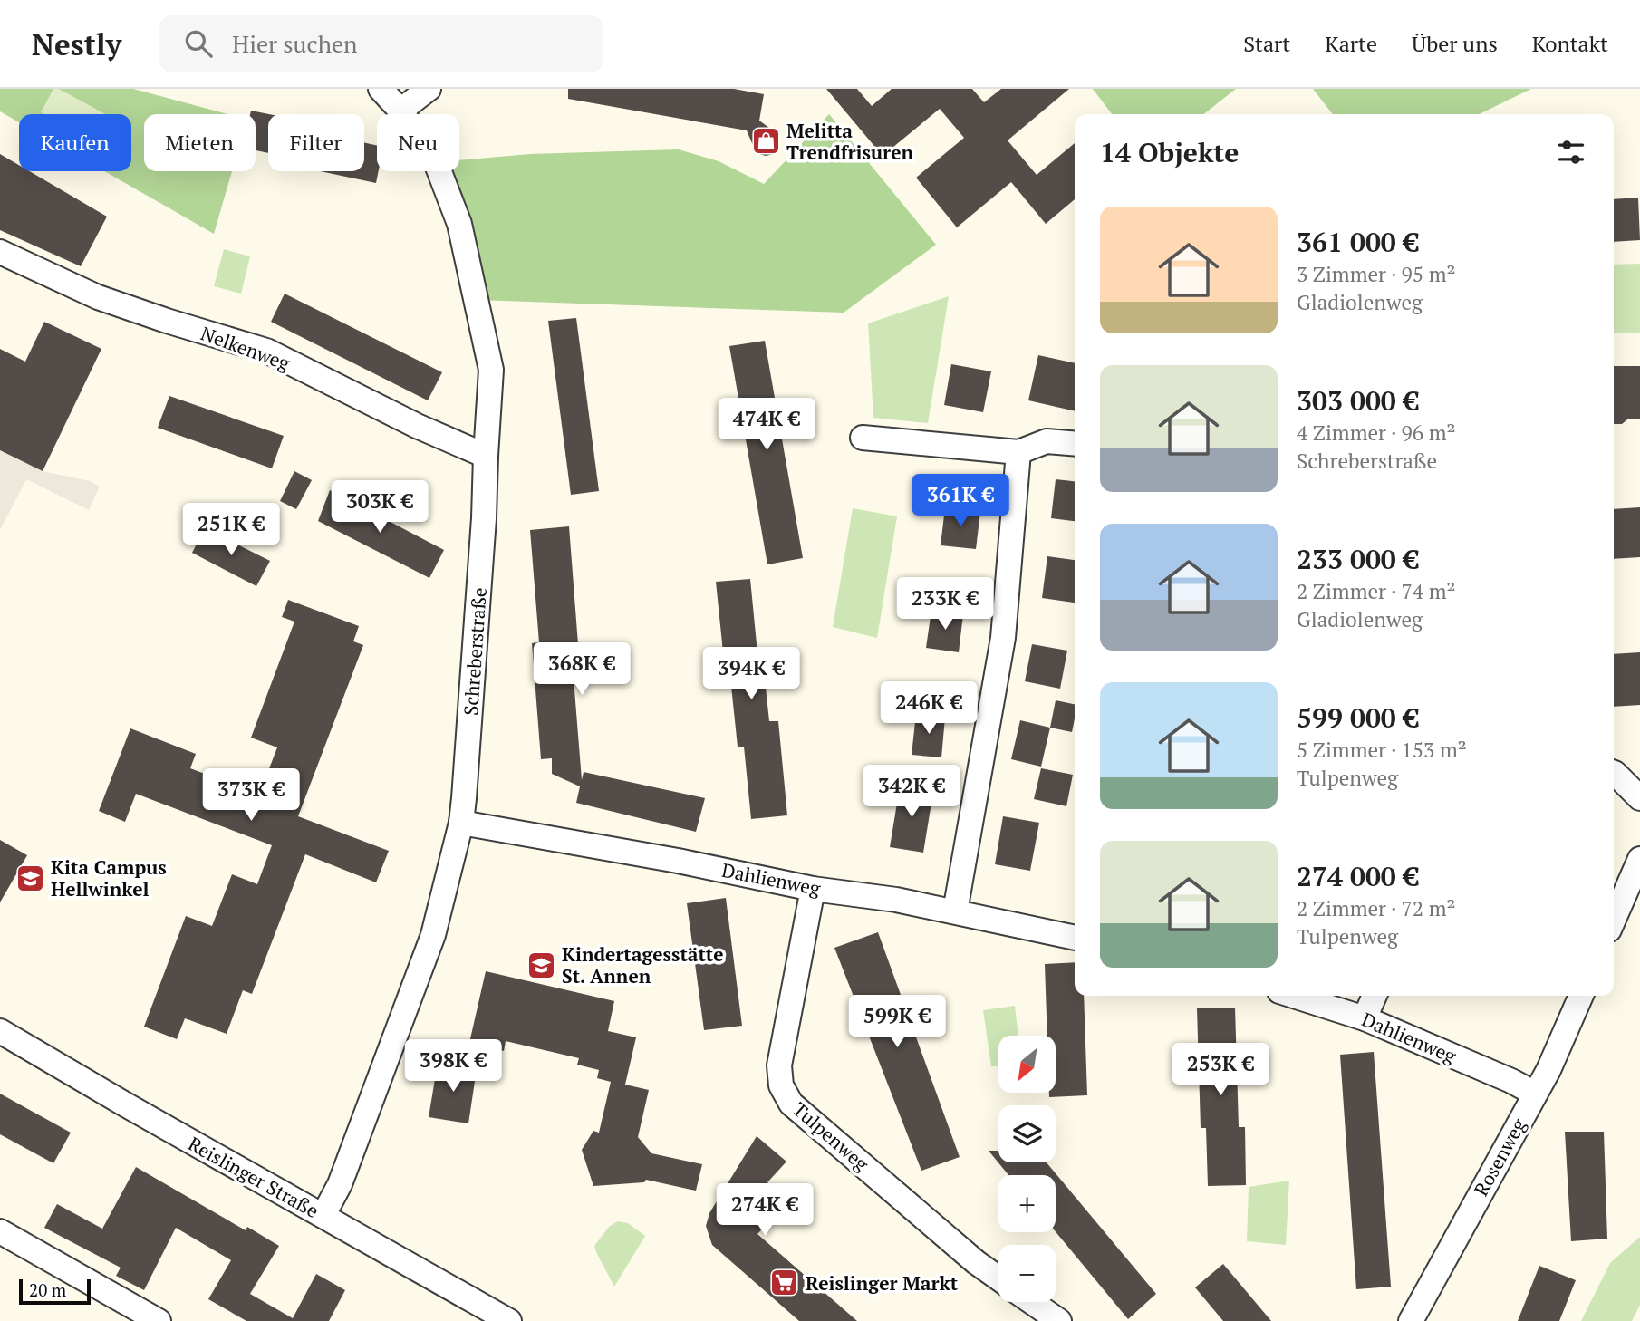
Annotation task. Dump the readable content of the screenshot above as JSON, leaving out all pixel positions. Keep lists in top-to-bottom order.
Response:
{
  "streets": {
    "street": [
      "Nelkenweg",
      "Schreberstraße",
      "Dahlienweg",
      "Tulpenweg",
      "Rosenweg",
      "Reislinger Straße"
    ]
  },
  "crossings": [
    ["Nelkenweg", "Schreberstraße"],
    ["Schreberstraße", "Dahlienweg"],
    ["Schreberstraße", "Reislinger Straße"],
    ["Dahlienweg", "Tulpenweg"],
    ["Dahlienweg", "Rosenweg"]
  ],
  "places": {
    "shop": ["Melitta Trendfrisuren"],
    "school or university": ["Kita Campus Hellwinkel", "Kindertagesstätte St. Annen"],
    "supermarket": ["Reislinger Markt"]
  },
  "scale_bar": "20 m",
  "north": "bottom left",
  "page": {
    "header": "Nestly",
    "search": "Hier suchen",
    "nav": [
      "Start",
      "Karte",
      "Über uns",
      "Kontakt"
    ],
    "chip": [
      "Kaufen",
      "Mieten",
      "Filter",
      "Neu"
    ],
    "heading": "14 Objekte",
    "list": [
      {
        "name": "361 000 €",
        "note": "3 Zimmer · 95 m² · Gladiolenweg"
      },
      {
        "name": "303 000 €",
        "note": "4 Zimmer · 96 m² · Schreberstraße"
      },
      {
        "name": "233 000 €",
        "note": "2 Zimmer · 74 m² · Gladiolenweg"
      },
      {
        "name": "599 000 €",
        "note": "5 Zimmer · 153 m² · Tulpenweg"
      },
      {
        "name": "274 000 €",
        "note": "2 Zimmer · 72 m² · Tulpenweg"
      }
    ],
    "price": [
      "474K €",
      "361K €",
      "303K €",
      "251K €",
      "233K €",
      "368K €",
      "394K €",
      "246K €",
      "342K €",
      "373K €",
      "599K €",
      "398K €",
      "253K €",
      "274K €"
    ],
    "map_buttons": ["+", "−"],
    "scale": "20 m"
  }
}
